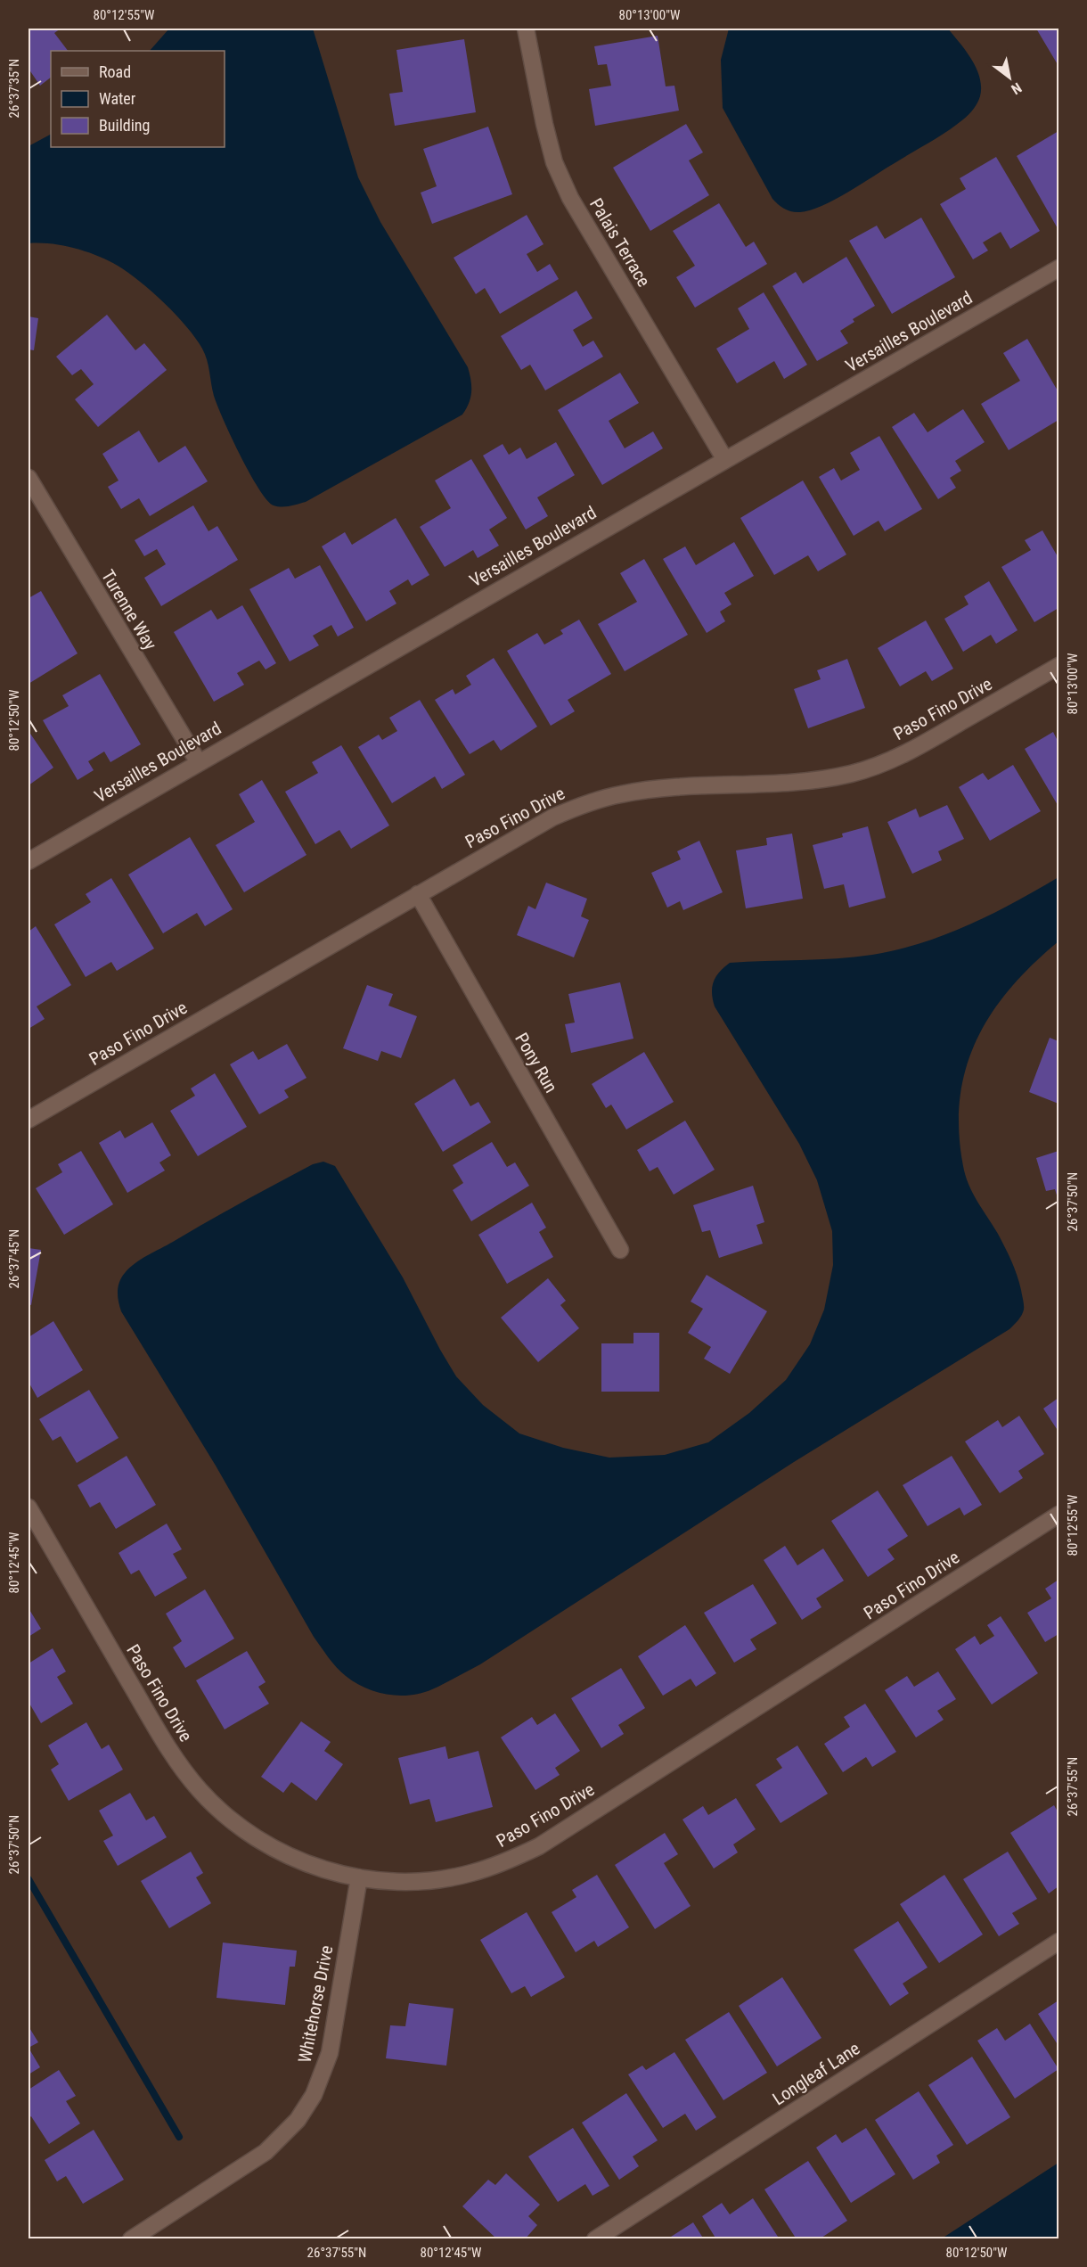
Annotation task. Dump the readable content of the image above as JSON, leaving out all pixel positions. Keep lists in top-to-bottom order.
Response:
{
  "streets": {
    "street": [
      "Palais Terrace",
      "Versailles Boulevard",
      "Turenne Way",
      "Paso Fino Drive",
      "Pony Run",
      "Whitehorse Drive",
      "Longleaf Lane"
    ]
  },
  "crossings": [
    ["Palais Terrace", "Versailles Boulevard"],
    ["Versailles Boulevard", "Turenne Way"],
    ["Paso Fino Drive", "Pony Run"],
    ["Paso Fino Drive", "Whitehorse Drive"]
  ],
  "legend": ["Road", "Water", "Building"],
  "north": "bottom right",
  "coordinates": [
    "80°12'55\"W",
    "80°13'00\"W",
    "26°37'35\"N",
    "80°12'50\"W",
    "26°37'50\"N",
    "26°37'45\"N",
    "80°12'45\"W",
    "26°37'55\"N"
  ]
}
